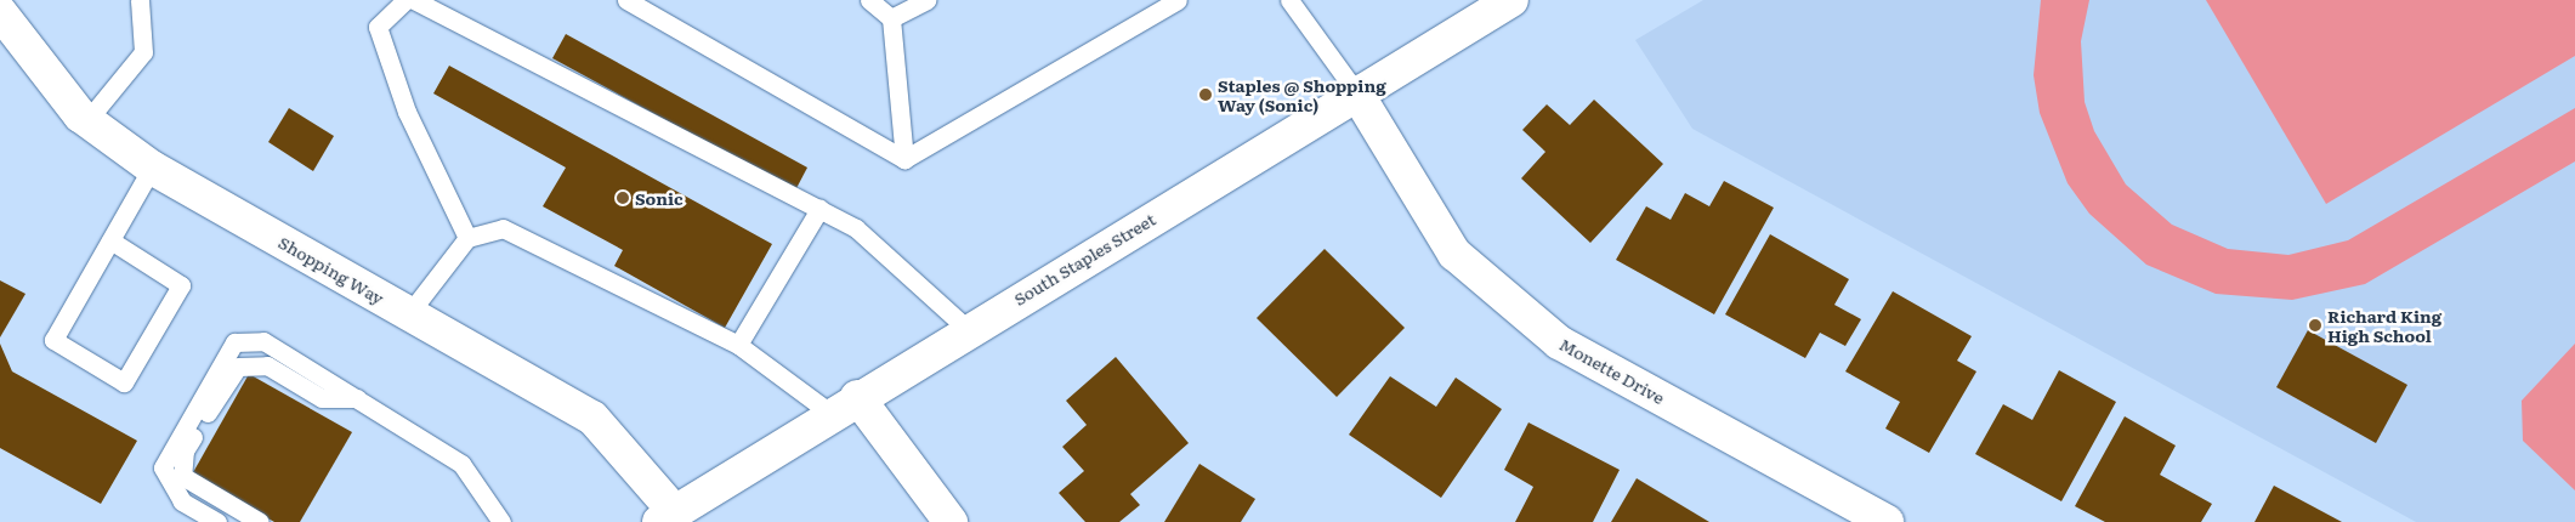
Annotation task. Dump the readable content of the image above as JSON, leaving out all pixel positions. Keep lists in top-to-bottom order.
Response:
{
  "streets": {
    "street": ["South Staples Street", "Shopping Way", "Monette Drive"]
  },
  "crossings": [
    ["South Staples Street", "Shopping Way"],
    ["South Staples Street", "Monette Drive"]
  ],
  "places": ["Staples @ Shopping Way (Sonic)", "Sonic", "Richard King High School"]
}
